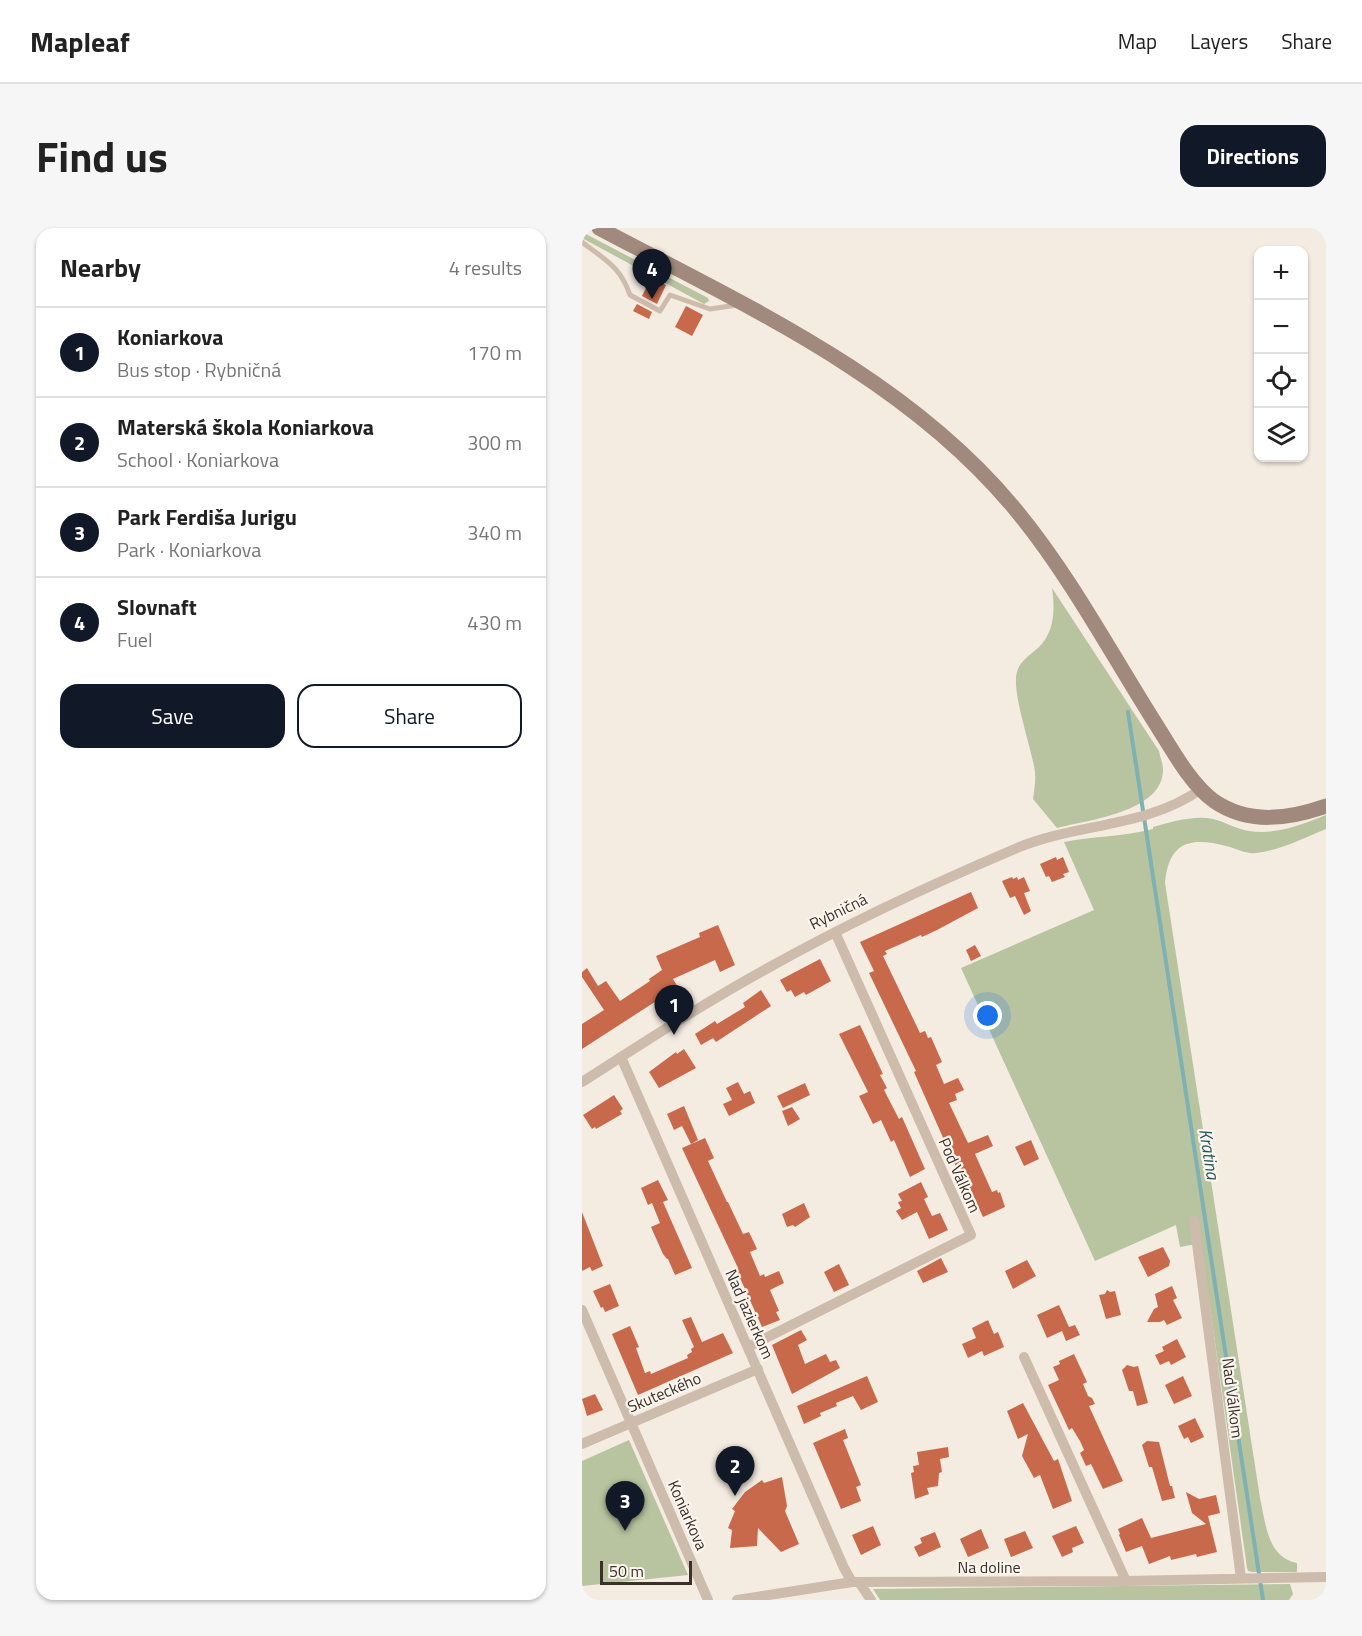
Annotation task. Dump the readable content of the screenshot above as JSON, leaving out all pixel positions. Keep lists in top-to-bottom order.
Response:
{
  "streets": {
    "street": [
      "Rybničná",
      "Pod Válkom",
      "Nad jazierkom",
      "Skuteckého",
      "Nad Válkom",
      "Koniarkova",
      "Na doline"
    ]
  },
  "crossings": [
    ["Rybničná", "Pod Válkom"],
    ["Rybničná", "Nad jazierkom"],
    ["Pod Válkom", "Nad jazierkom"],
    ["Nad jazierkom", "Skuteckého"],
    ["Nad jazierkom", "Na doline"],
    ["Skuteckého", "Koniarkova"],
    ["Nad Válkom", "Na doline"]
  ],
  "water": ["Kratina"],
  "scale_bar": "50 m",
  "page": {
    "header": "Mapleaf",
    "nav": ["Map", "Layers", "Share"],
    "title": "Find us",
    "buttons": [
      "Directions",
      ["Save", "Share"]
    ],
    "heading": ["Nearby", "4 results"],
    "map_buttons": ["+", "−"],
    "pins": [
      "4",
      "1",
      "2",
      "3"
    ],
    "list": [
      {
        "mark": "1",
        "name": "Koniarkova",
        "note": "Bus stop · Rybničná",
        "value": "170 m"
      },
      {
        "mark": "2",
        "name": "Materská škola Koniarkova",
        "note": "School · Koniarkova",
        "value": "300 m"
      },
      {
        "mark": "3",
        "name": "Park Ferdiša Jurigu",
        "note": "Park · Koniarkova",
        "value": "340 m"
      },
      {
        "mark": "4",
        "name": "Slovnaft",
        "note": "Fuel",
        "value": "430 m"
      }
    ],
    "scale": "50 m"
  }
}
